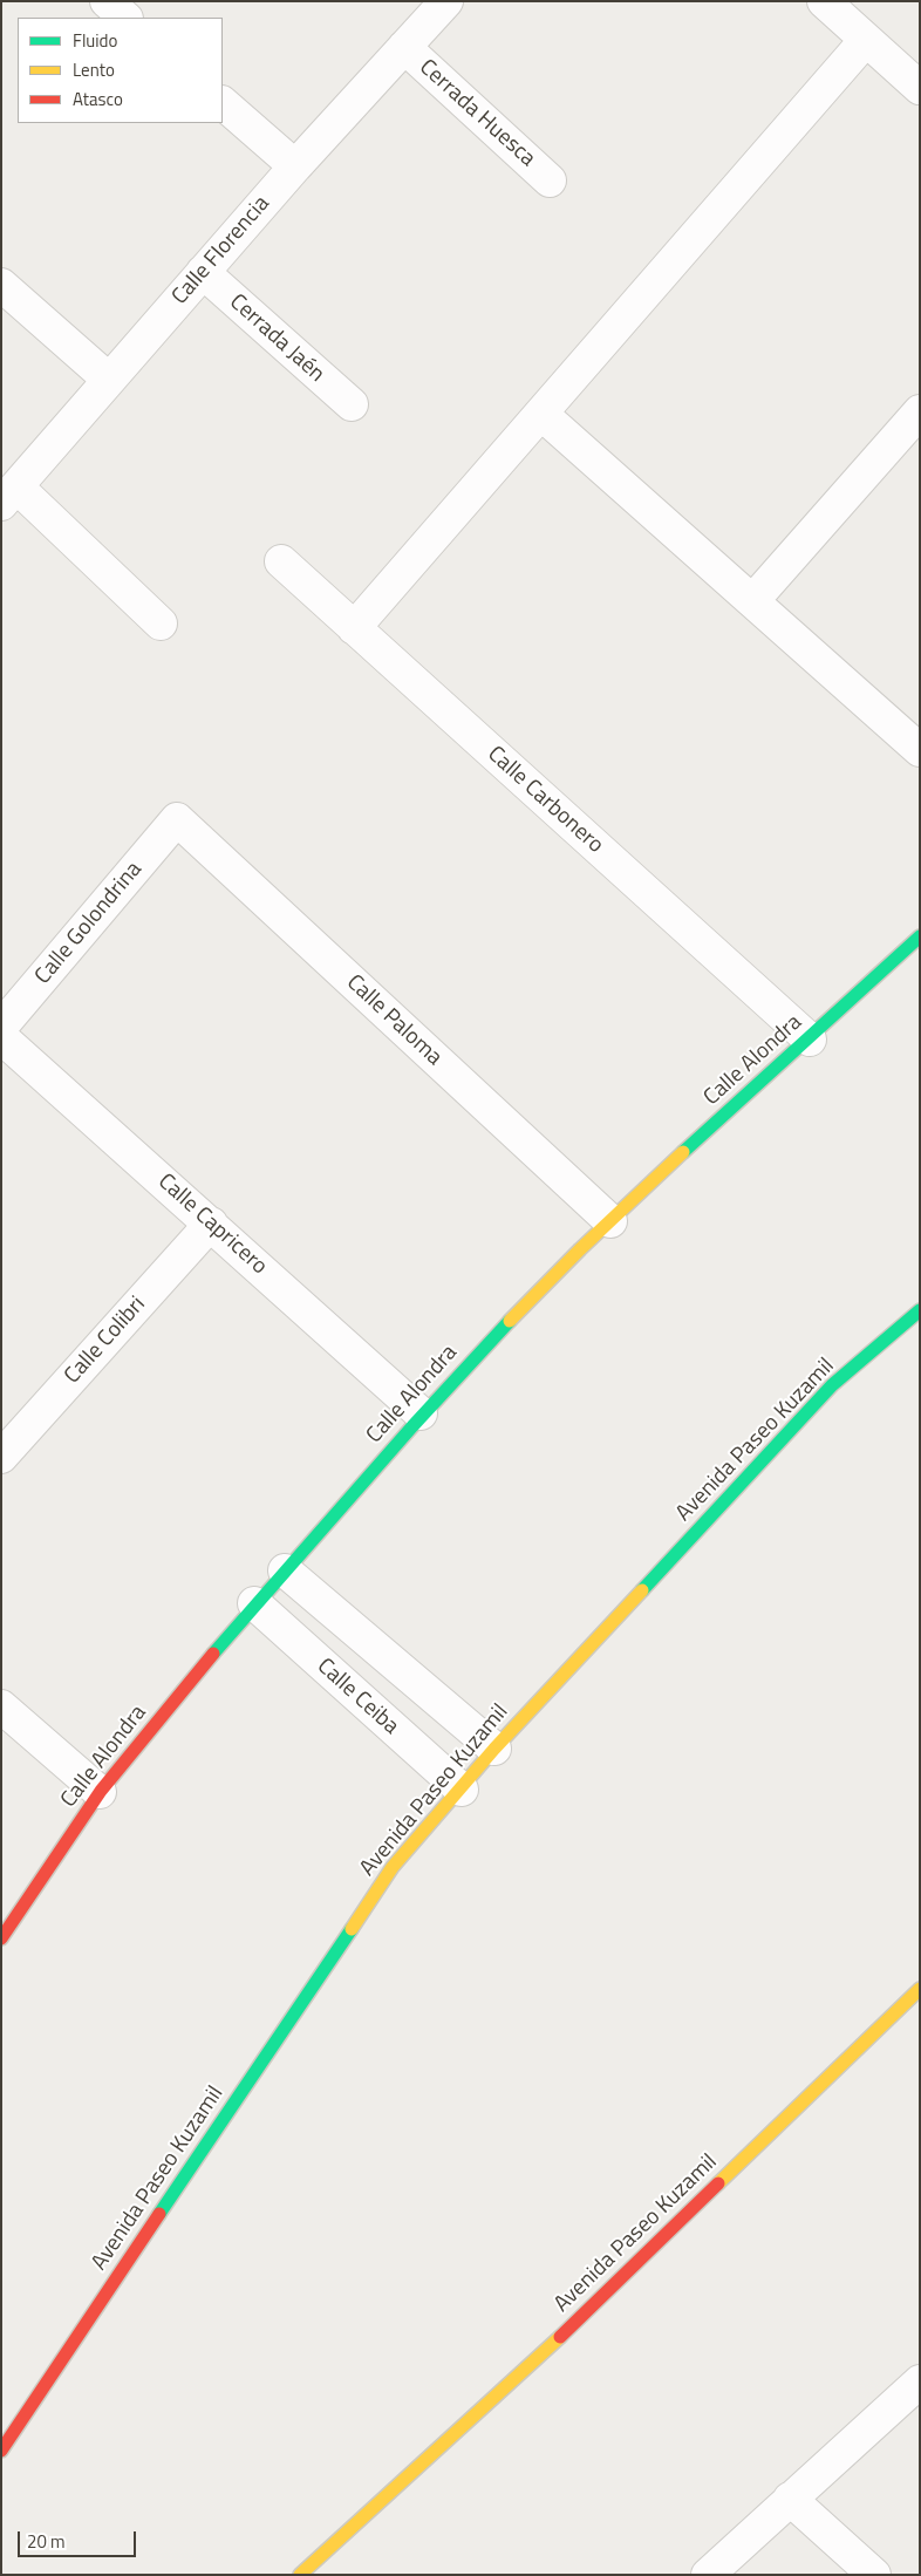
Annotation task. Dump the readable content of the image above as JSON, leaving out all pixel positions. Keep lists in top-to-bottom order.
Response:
{
  "streets": {
    "main road": ["Calle Alondra", "Avenida Paseo Kuzamil"],
    "street": [
      "Cerrada Huesca",
      "Calle Florencia",
      "Cerrada Jaén",
      "Calle Carbonero",
      "Calle Golondrina",
      "Calle Paloma",
      "Calle Capricero",
      "Calle Colibri",
      "Calle Ceiba"
    ]
  },
  "crossings": [
    ["Cerrada Huesca", "Calle Florencia"],
    ["Calle Florencia", "Cerrada Jaén"],
    ["Calle Carbonero", "Calle Alondra"],
    ["Calle Golondrina", "Calle Paloma"],
    ["Calle Paloma", "Calle Alondra"],
    ["Calle Alondra", "Calle Capricero"],
    ["Calle Alondra", "Calle Ceiba"],
    ["Calle Capricero", "Calle Colibri"],
    ["Avenida Paseo Kuzamil", "Calle Ceiba"]
  ],
  "legend": ["Fluido", "Lento", "Atasco"],
  "scale_bar": "20 m"
}
